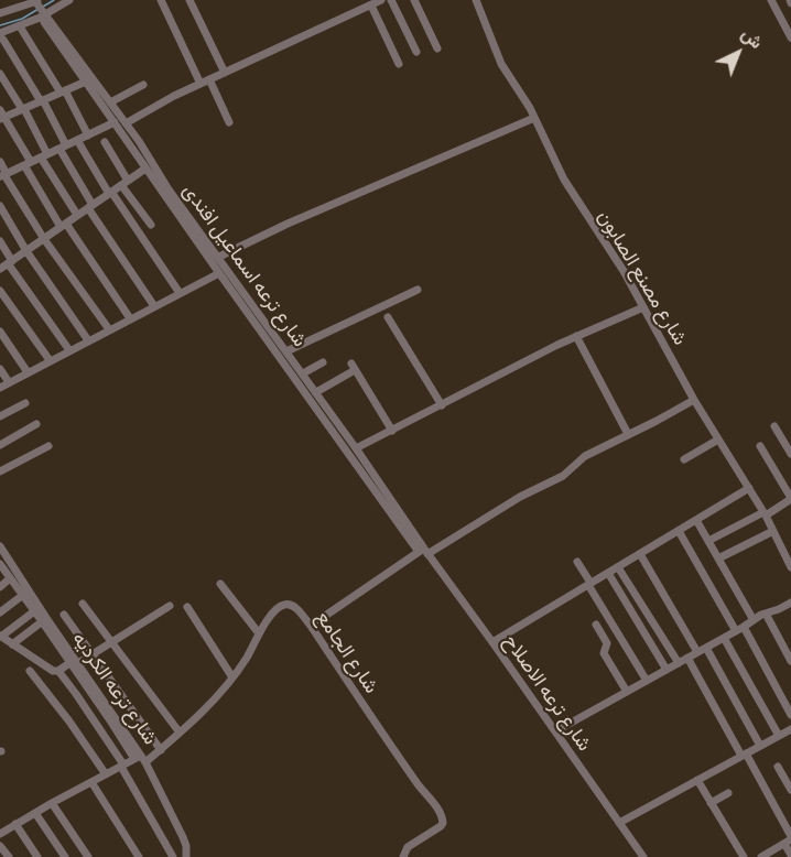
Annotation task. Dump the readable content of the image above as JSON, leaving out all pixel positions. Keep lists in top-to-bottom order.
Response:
{
  "streets": {
    "street": [
      "شارع ترعه اسماعيل افندى",
      "شارع مصنع الصابون",
      "شارع الجامع",
      "شارع ترعه الكرديه",
      "شارع ترعه الاصلاح"
    ]
  },
  "crossings": [
    ["شارع ترعه اسماعيل افندى", "شارع ترعه الاصلاح"],
    ["شارع الجامع", "شارع ترعه الكرديه"]
  ],
  "north": "top right"
}
